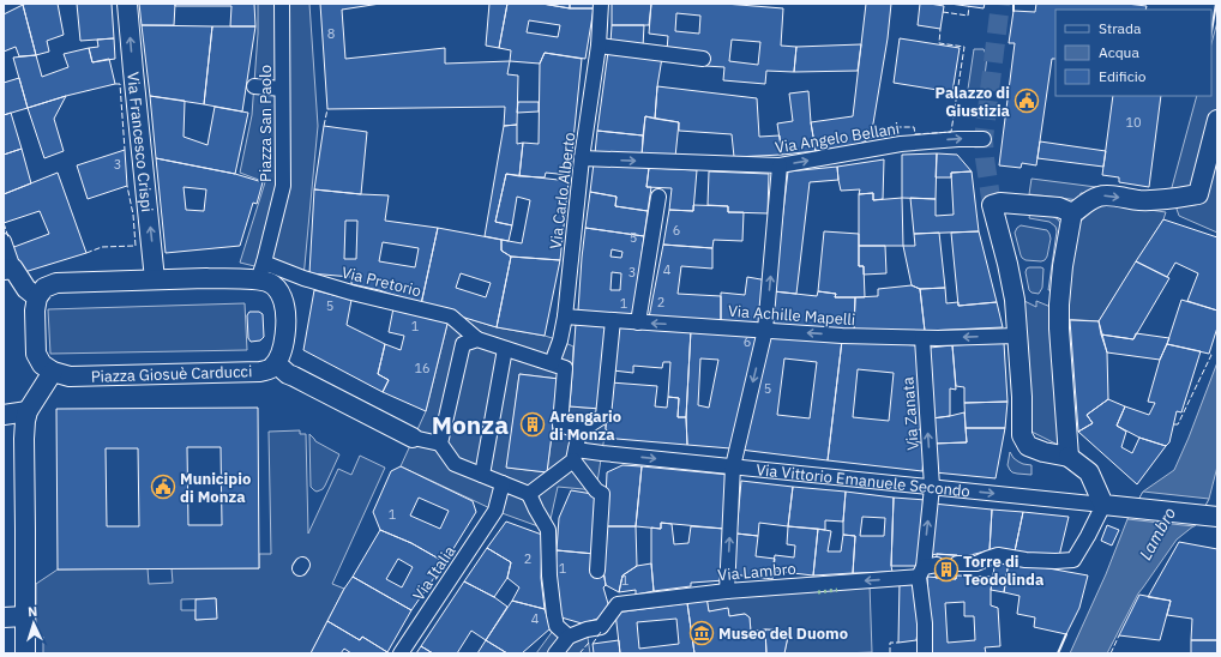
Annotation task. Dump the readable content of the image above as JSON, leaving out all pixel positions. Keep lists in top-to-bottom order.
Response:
{
  "streets": {
    "street": [
      "Piazza San Paolo",
      "Via Angelo Bellani",
      "Via Francesco Crispi",
      "Via Carlo Alberto",
      "Via Pretorio",
      "Via Achille Mapelli",
      "Piazza Giosuè Carducci",
      "Via Zanata",
      "Via Vittorio Emanuele Secondo",
      "Via Lambro",
      "Via Italia"
    ]
  },
  "crossings": [
    ["Piazza San Paolo", "Via Pretorio"],
    ["Via Angelo Bellani", "Via Carlo Alberto"],
    ["Via Carlo Alberto", "Via Achille Mapelli"],
    ["Via Achille Mapelli", "Via Zanata"],
    ["Via Zanata", "Via Vittorio Emanuele Secondo"],
    ["Via Zanata", "Via Lambro"]
  ],
  "one_way": [
    "Via Angelo Bellani",
    "Via Francesco Crispi",
    "Via Achille Mapelli",
    "Via Zanata",
    "Via Vittorio Emanuele Secondo",
    "Via Lambro"
  ],
  "districts": ["Monza"],
  "water": ["Lambro"],
  "places": {
    "public building": ["Palazzo di Giustizia", "Municipio di Monza"],
    "building": ["Arengario di Monza", "Torre di Teodolinda"],
    "museum": ["Museo del Duomo"]
  },
  "house_numbers": [
    "8",
    "10",
    "3",
    "6",
    "5",
    "4",
    "3",
    "2",
    "1",
    "5",
    "1",
    "6",
    "16",
    "5",
    "1",
    "2",
    "1",
    "1",
    "4"
  ],
  "legend": ["Strada", "Acqua", "Edificio"],
  "north": "top"
}
